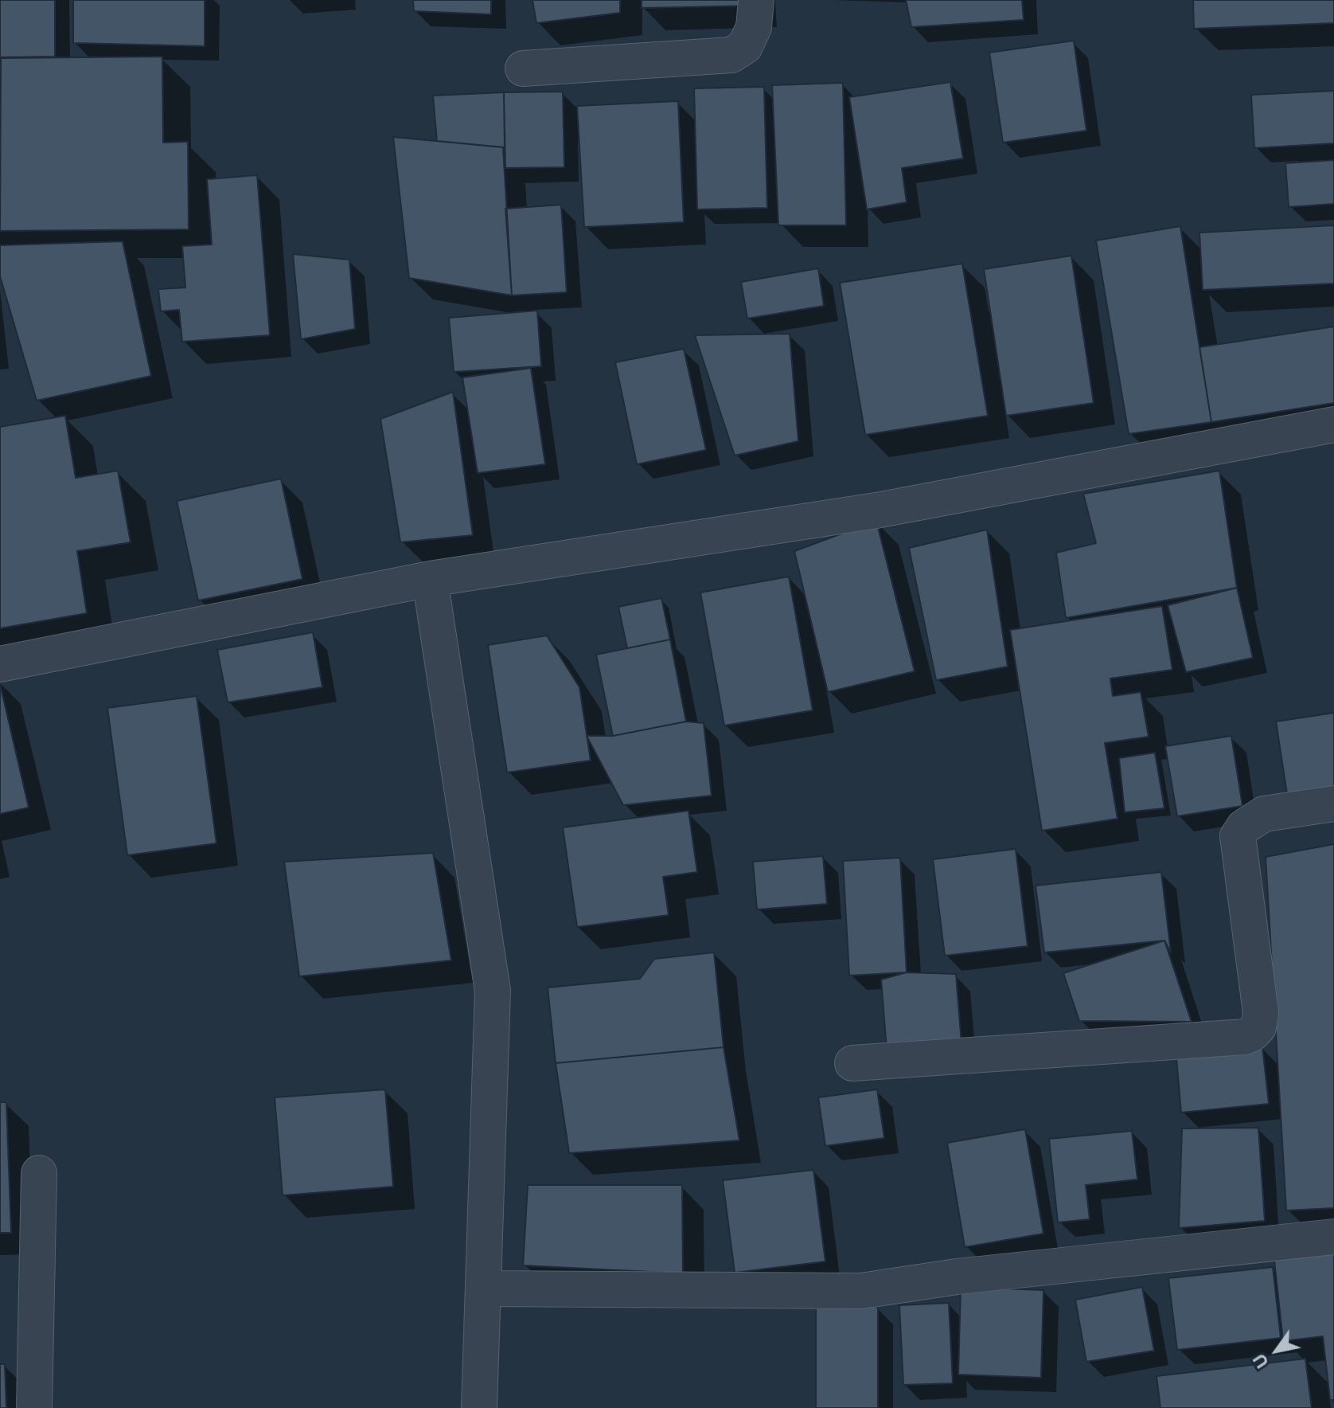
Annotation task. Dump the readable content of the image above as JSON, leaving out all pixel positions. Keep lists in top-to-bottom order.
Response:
{
  "north": "bottom left"
}
